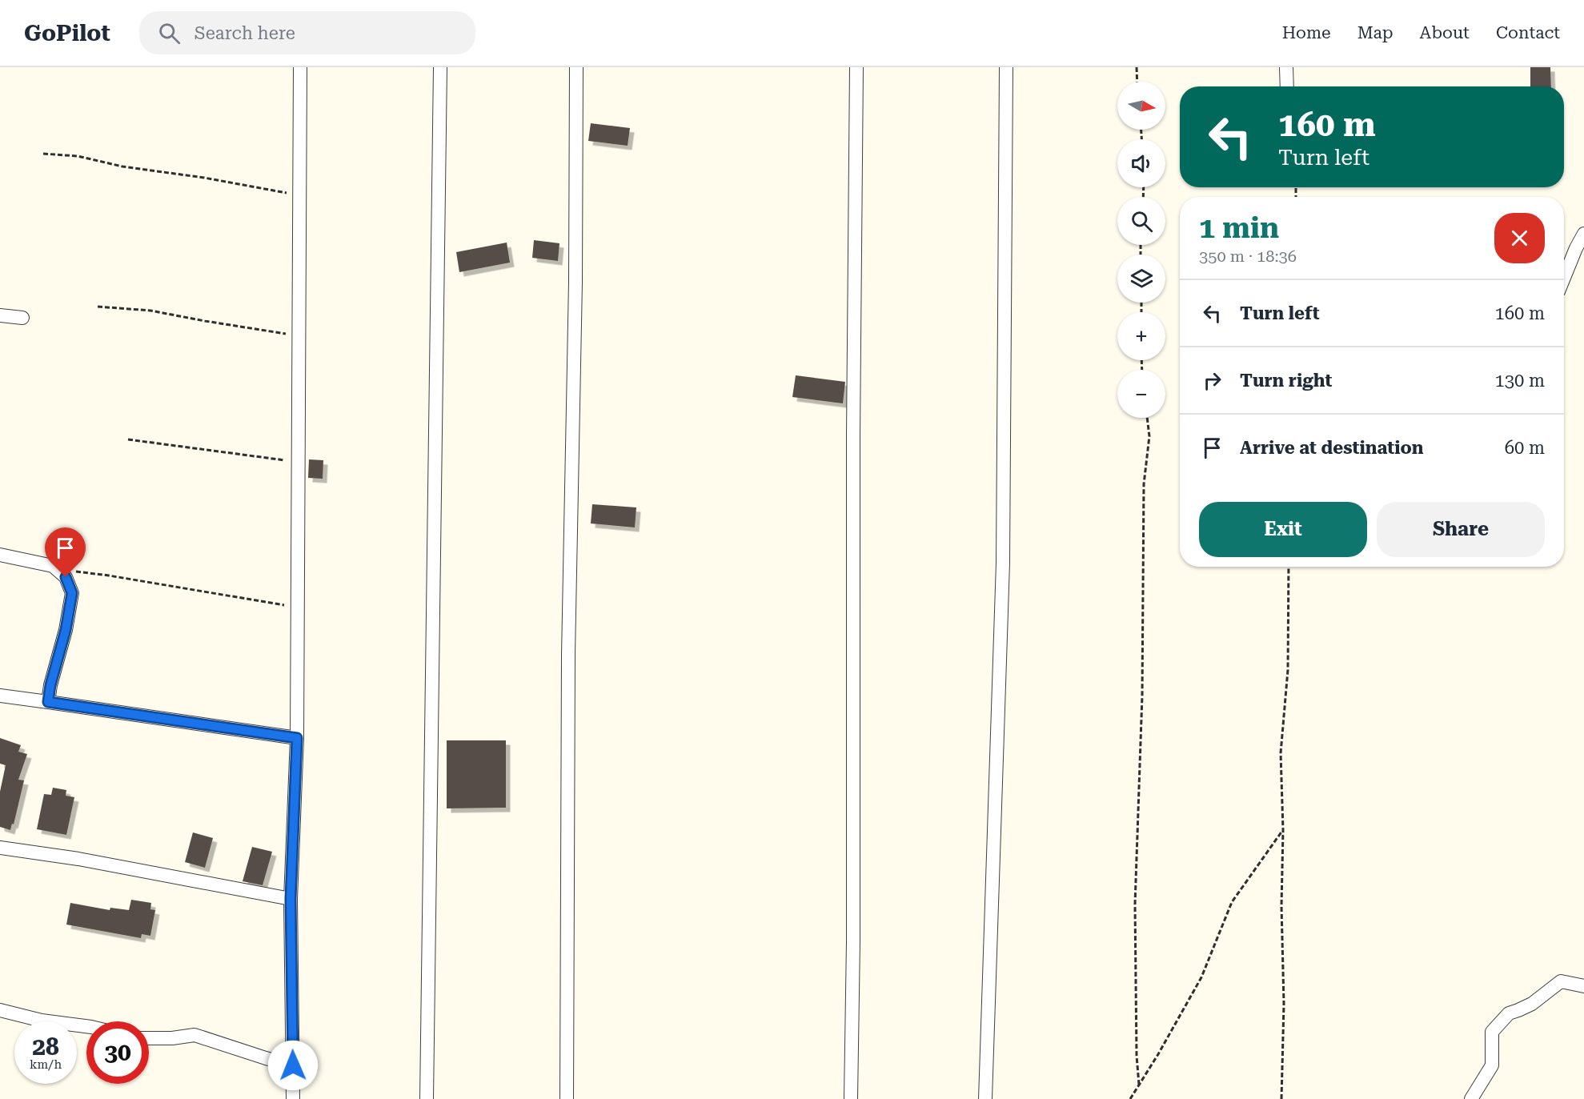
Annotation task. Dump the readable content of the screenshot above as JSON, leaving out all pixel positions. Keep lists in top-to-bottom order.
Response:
{
  "north": "right",
  "page": {
    "header": "GoPilot",
    "search": "Search here",
    "nav": [
      "Home",
      "Map",
      "About",
      "Contact"
    ],
    "map_buttons": ["+", "−"],
    "turn": ["160 m", "Turn left"],
    "heading": ["1 min", "350 m · 18:36"],
    "list": [
      {
        "name": "Turn left",
        "value": "160 m"
      },
      {
        "name": "Turn right",
        "value": "130 m"
      },
      {
        "name": "Arrive at destination",
        "value": "60 m"
      }
    ],
    "buttons": ["Exit", "Share"],
    "speed": "28 km/h",
    "limit": "30"
  }
}
